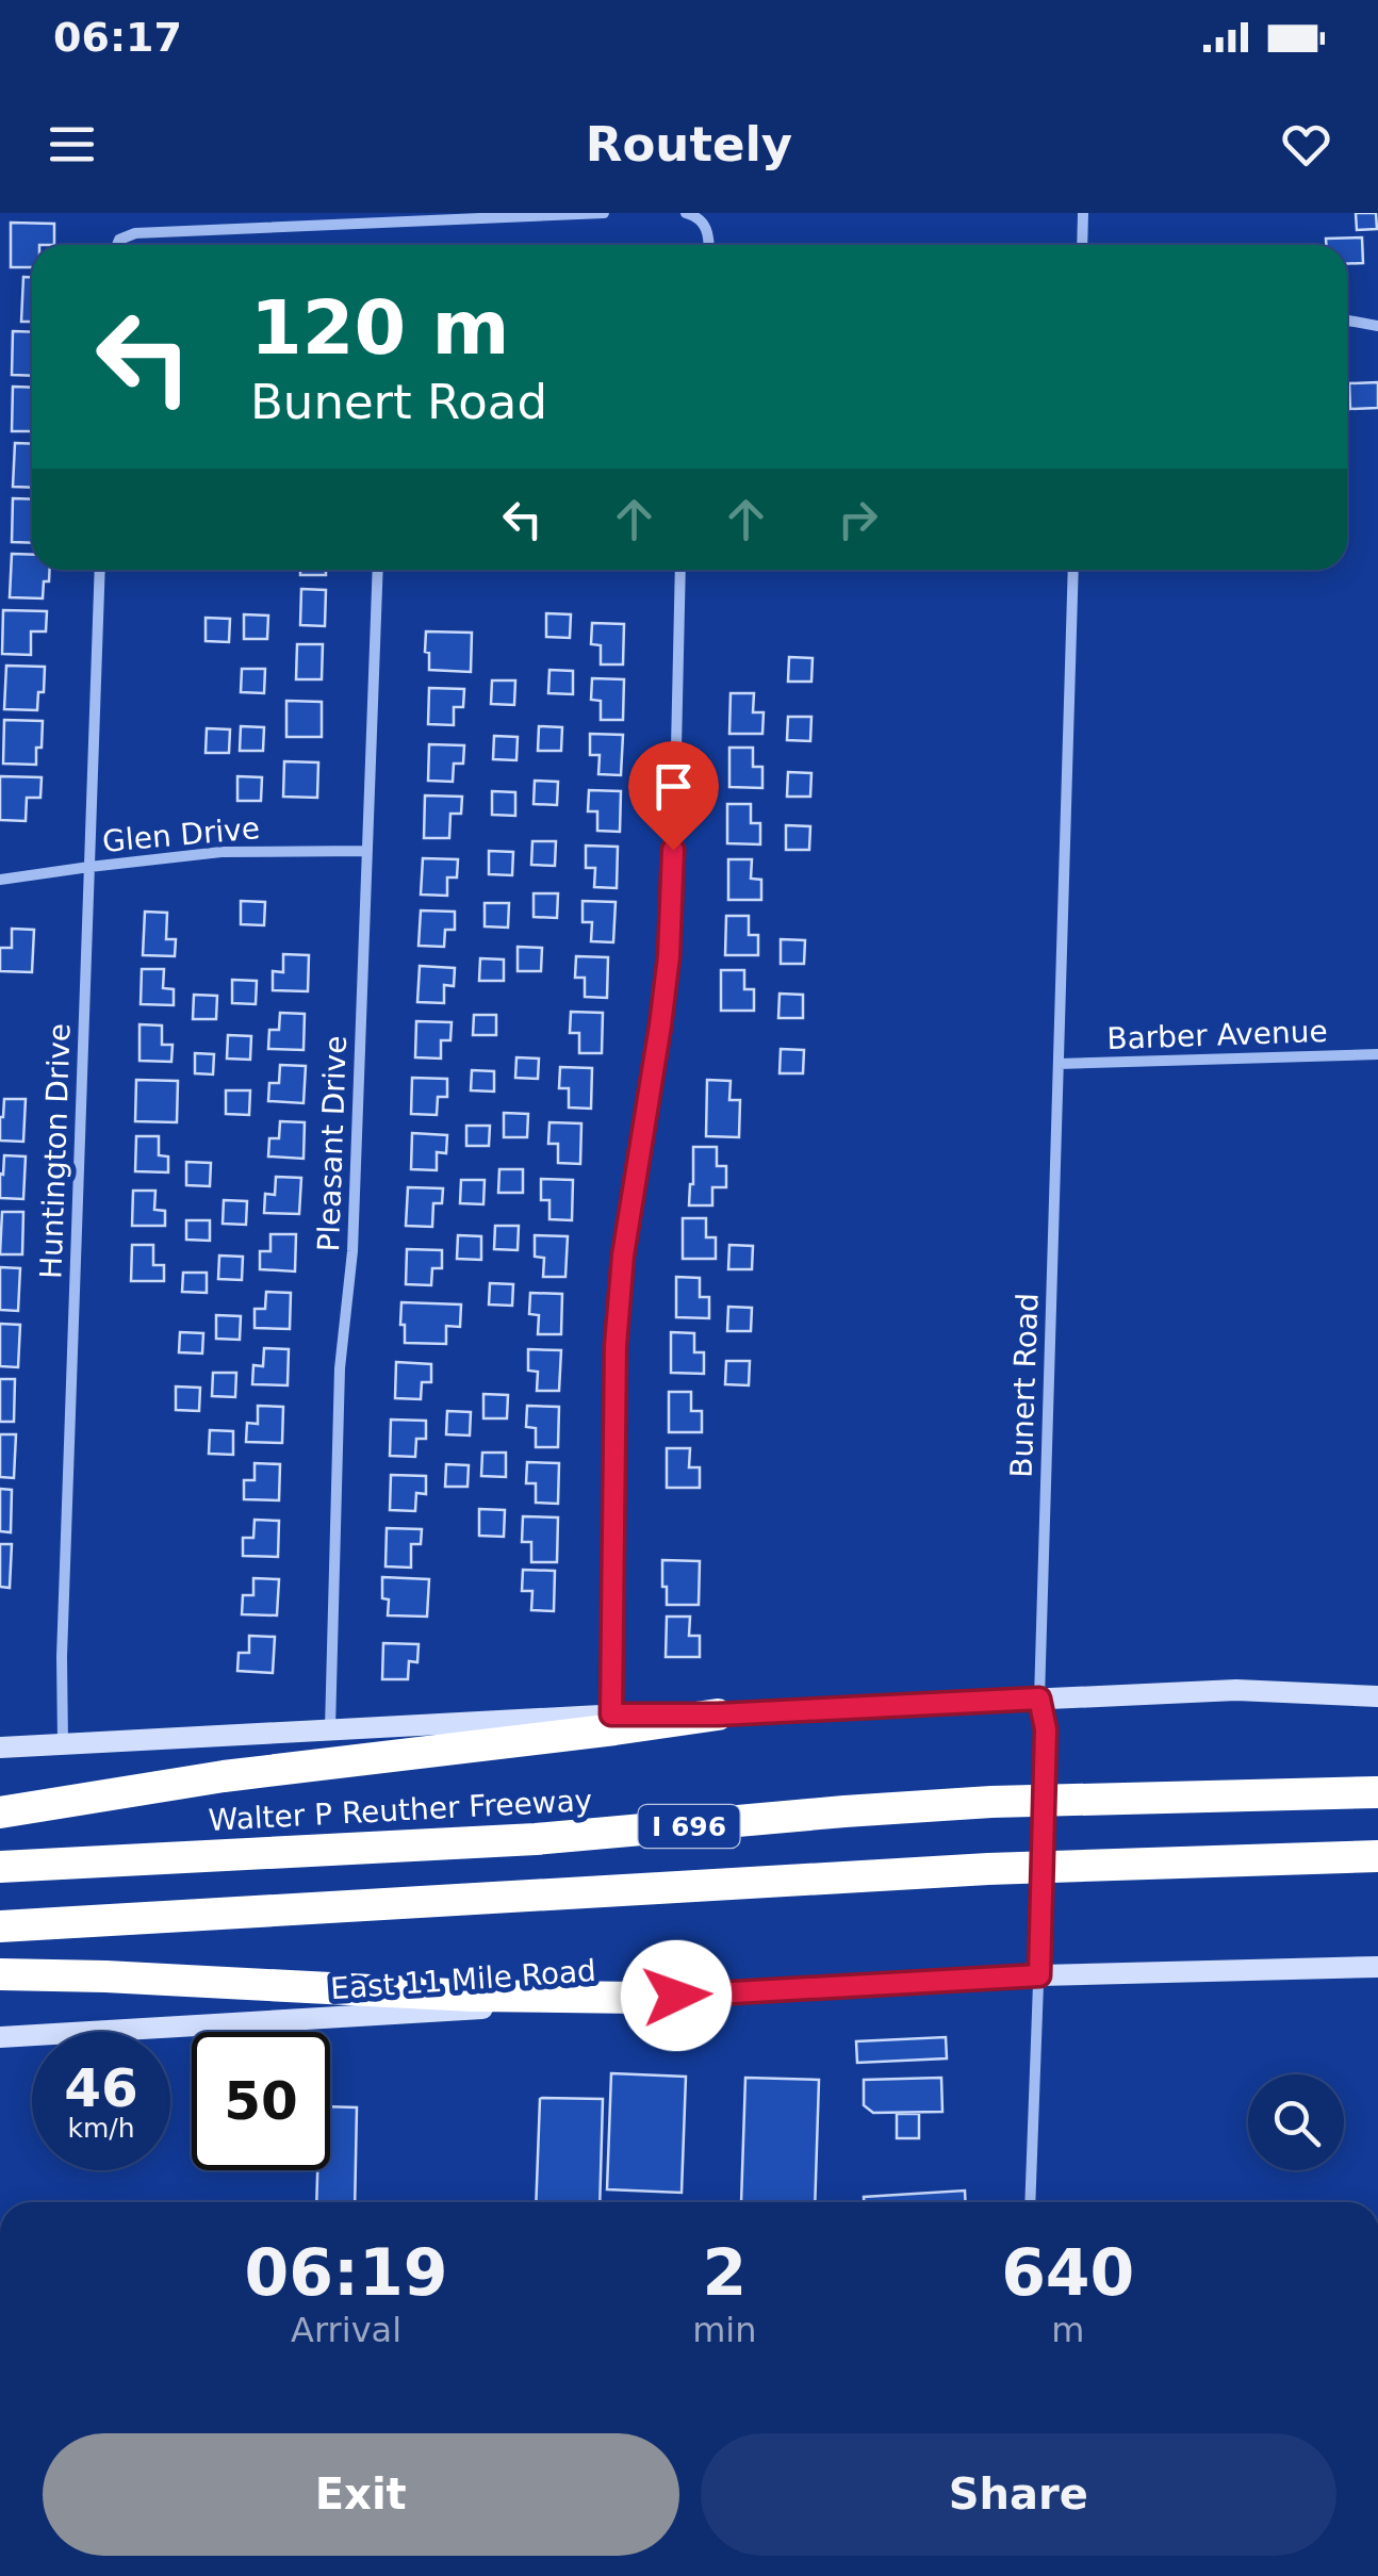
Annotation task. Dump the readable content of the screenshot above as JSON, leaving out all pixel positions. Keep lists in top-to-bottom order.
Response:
{
  "streets": {
    "highway": ["Walter P Reuther Freeway", "I 696"],
    "main road": ["East 11 Mile Road"],
    "street": [
      "Glen Drive",
      "Barber Avenue",
      "Pleasant Drive",
      "Huntington Drive",
      "Bunert Road"
    ]
  },
  "crossings": [
    ["Glen Drive", "Pleasant Drive"],
    ["Glen Drive", "Huntington Drive"],
    ["Barber Avenue", "Bunert Road"],
    ["Bunert Road", "East 11 Mile Road"]
  ],
  "page": {
    "status": "06:17",
    "header": "Routely",
    "turn": ["120 m", "Bunert Road"],
    "speed": "46 km/h",
    "limit": "50",
    "eta": [
      "06:19",
      "Arrival",
      "2",
      "min",
      "640",
      "m"
    ],
    "buttons": ["Exit", "Share"]
  }
}
